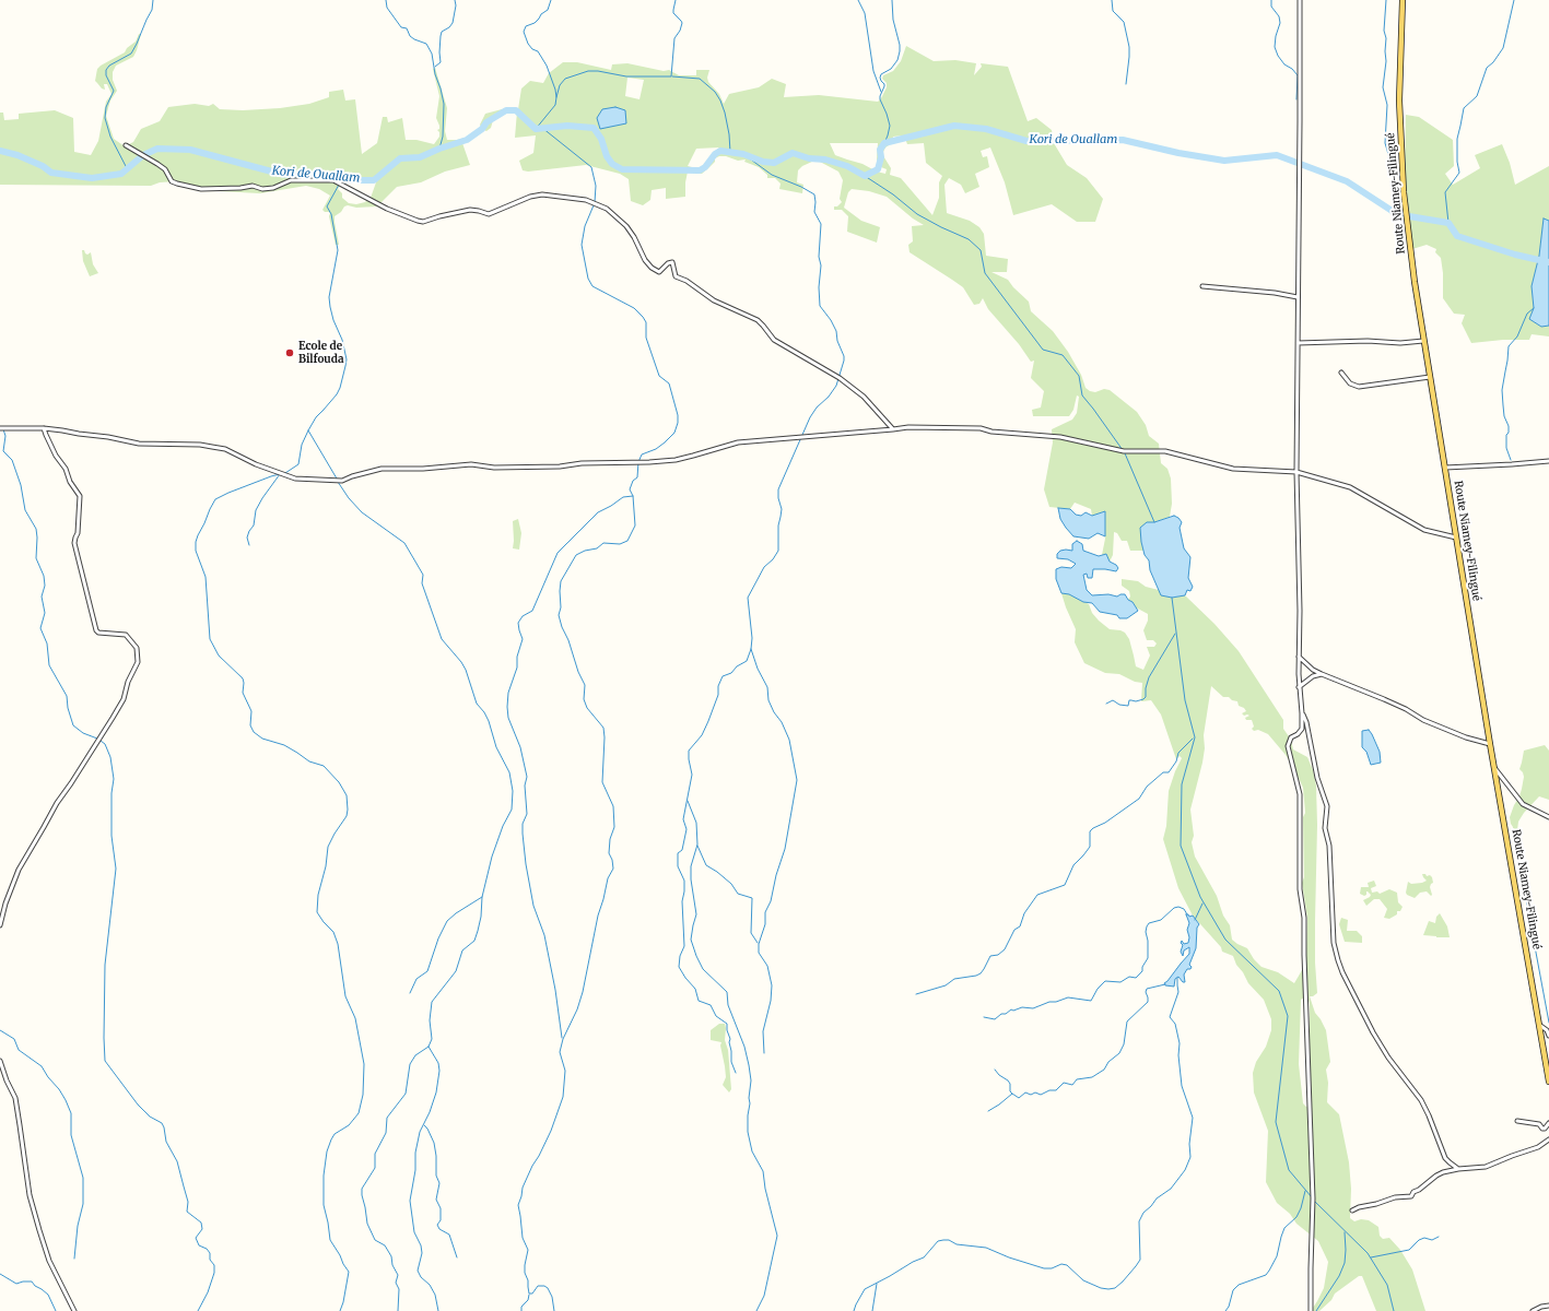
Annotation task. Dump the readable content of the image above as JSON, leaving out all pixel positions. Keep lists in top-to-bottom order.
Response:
{
  "streets": {
    "main road": ["Route Niamey-Filingué"]
  },
  "water": ["Kori de Ouallam"],
  "places": ["Ecole de Bilfouda"]
}
